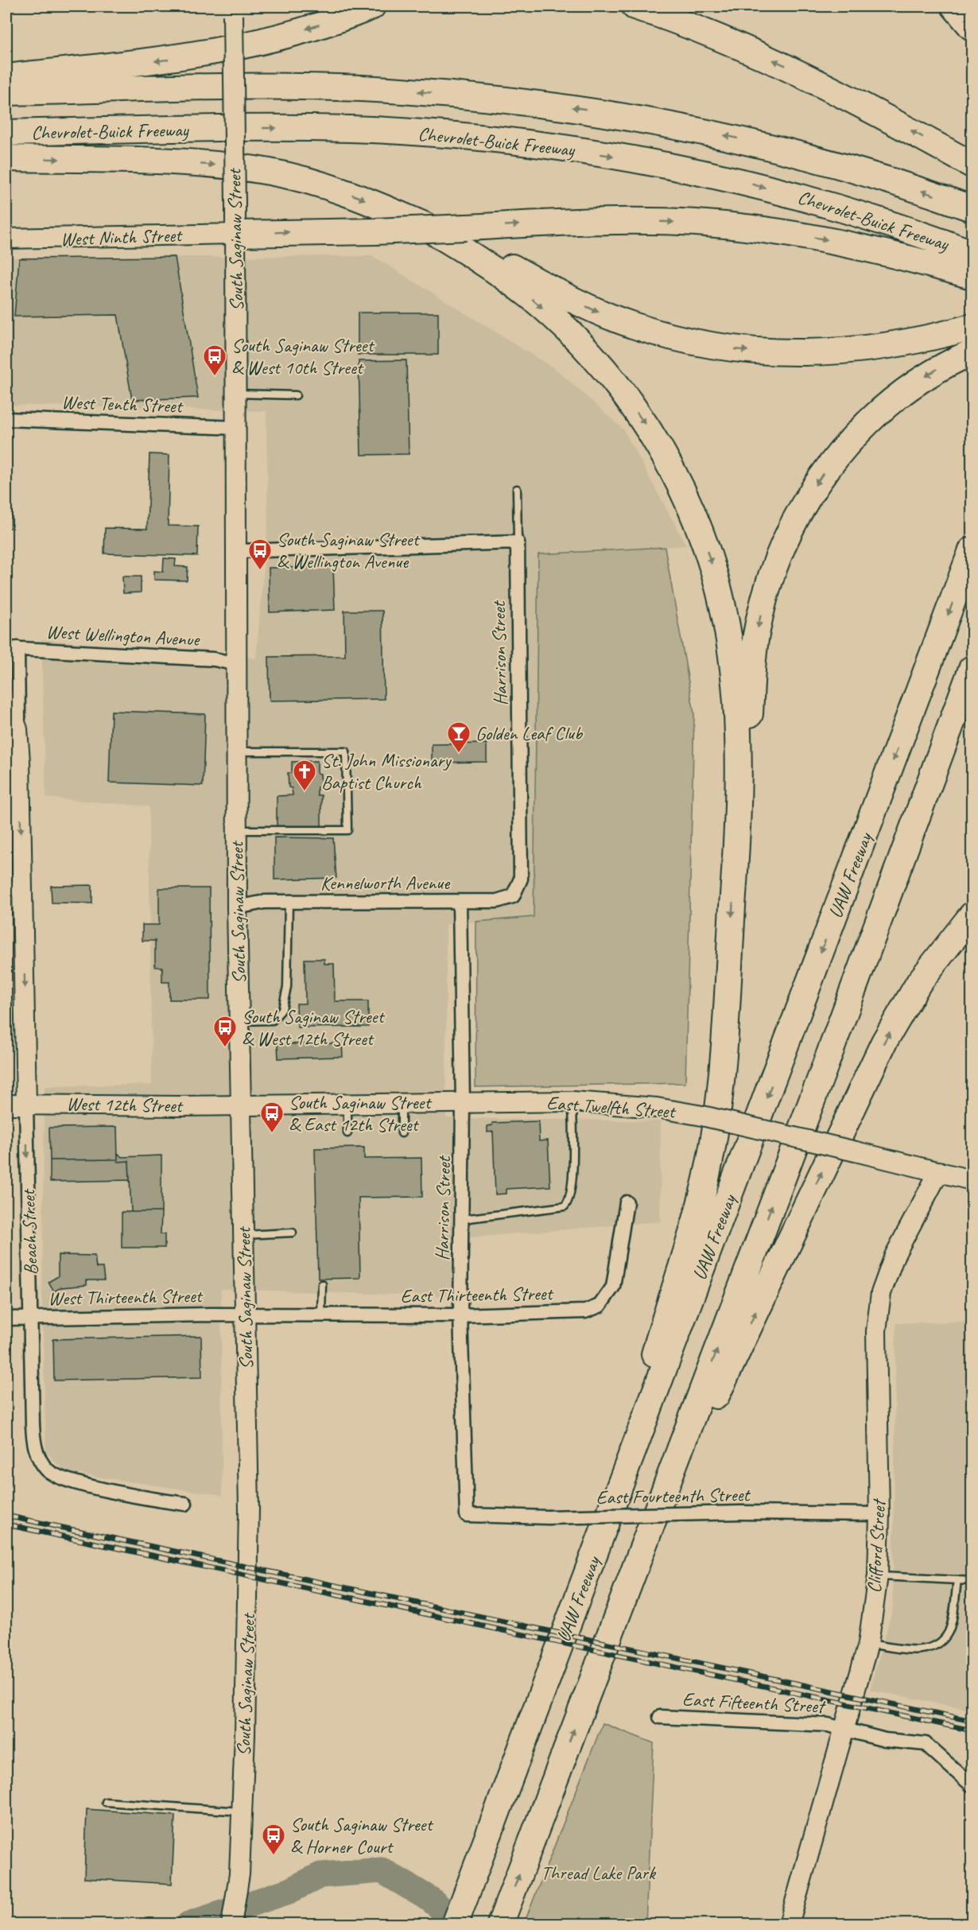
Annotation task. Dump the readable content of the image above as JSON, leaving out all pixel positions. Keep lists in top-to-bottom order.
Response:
{
  "streets": {
    "highway": ["Chevrolet-Buick Freeway", "UAW Freeway"],
    "street": [
      "West Ninth Street",
      "South Saginaw Street",
      "West Tenth Street",
      "West Wellington Avenue",
      "Harrison Street",
      "Kennelworth Avenue",
      "West 12th Street",
      "East Twelfth Street",
      "Beach Street",
      "East Thirteenth Street",
      "West Thirteenth Street",
      "East Fourteenth Street",
      "Clifford Street",
      "East Fifteenth Street"
    ]
  },
  "crossings": [
    ["West Ninth Street", "South Saginaw Street"],
    ["South Saginaw Street", "West Tenth Street"],
    ["South Saginaw Street", "West Wellington Avenue"],
    ["South Saginaw Street", "Kennelworth Avenue"],
    ["South Saginaw Street", "West 12th Street"],
    ["South Saginaw Street", "East Twelfth Street"],
    ["South Saginaw Street", "East Thirteenth Street"],
    ["South Saginaw Street", "West Thirteenth Street"],
    ["West Wellington Avenue", "Beach Street"],
    ["Harrison Street", "Kennelworth Avenue"],
    ["Harrison Street", "East Twelfth Street"],
    ["Harrison Street", "East Thirteenth Street"],
    ["Harrison Street", "East Fourteenth Street"],
    ["West 12th Street", "East Twelfth Street"],
    ["West 12th Street", "Beach Street"],
    ["East Twelfth Street", "Clifford Street"],
    ["Beach Street", "West Thirteenth Street"],
    ["East Thirteenth Street", "West Thirteenth Street"],
    ["East Fourteenth Street", "Clifford Street"],
    ["Clifford Street", "East Fifteenth Street"]
  ],
  "one_way": ["Beach Street"],
  "parks": ["Thread Lake Park"],
  "places": {
    "bus stop": [
      "South Saginaw Street & West 10th Street",
      "South Saginaw Street & Wellington Avenue",
      "South Saginaw Street & West 12th Street",
      "South Saginaw Street & East 12th Street",
      "South Saginaw Street & Horner Court"
    ],
    "bar": ["Golden Leaf Club"],
    "church": ["St. John Missionary Baptist Church"]
  }
}
